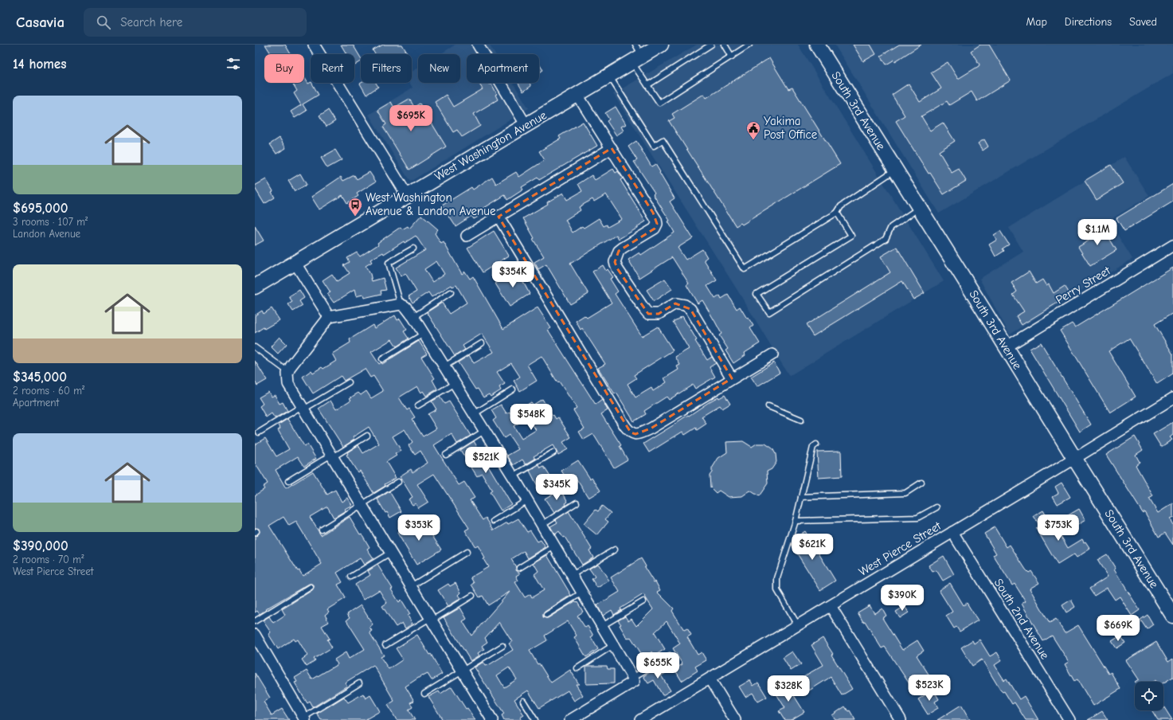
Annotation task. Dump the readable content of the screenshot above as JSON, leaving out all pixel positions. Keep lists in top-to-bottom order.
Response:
{
  "streets": {
    "street": [
      "South 3rd Avenue",
      "West Washington Avenue",
      "Perry Street",
      "West Pierce Street",
      "South 2nd Avenue"
    ]
  },
  "crossings": [
    ["South 3rd Avenue", "Perry Street"],
    ["South 3rd Avenue", "West Pierce Street"],
    ["West Pierce Street", "South 2nd Avenue"]
  ],
  "places": {
    "public building": ["Yakima Post Office"],
    "bus stop": ["West Washington Avenue & Landon Avenue"]
  },
  "page": {
    "header": "Casavia",
    "search": "Search here",
    "nav": ["Map", "Directions", "Saved"],
    "heading": "14 homes",
    "chip": [
      "Buy",
      "Rent",
      "Filters",
      "New",
      "Apartment"
    ],
    "list": [
      {
        "name": "$695,000",
        "note": "3 rooms · 107 m² · Landon Avenue"
      },
      {
        "name": "$345,000",
        "note": "2 rooms · 60 m² · Apartment"
      },
      {
        "name": "$390,000",
        "note": "2 rooms · 70 m² · West Pierce Street"
      }
    ],
    "price": [
      "$695K",
      "$1.1M",
      "$354K",
      "$548K",
      "$521K",
      "$345K",
      "$353K",
      "$753K",
      "$621K",
      "$390K",
      "$669K",
      "$655K",
      "$523K",
      "$328K"
    ]
  }
}
